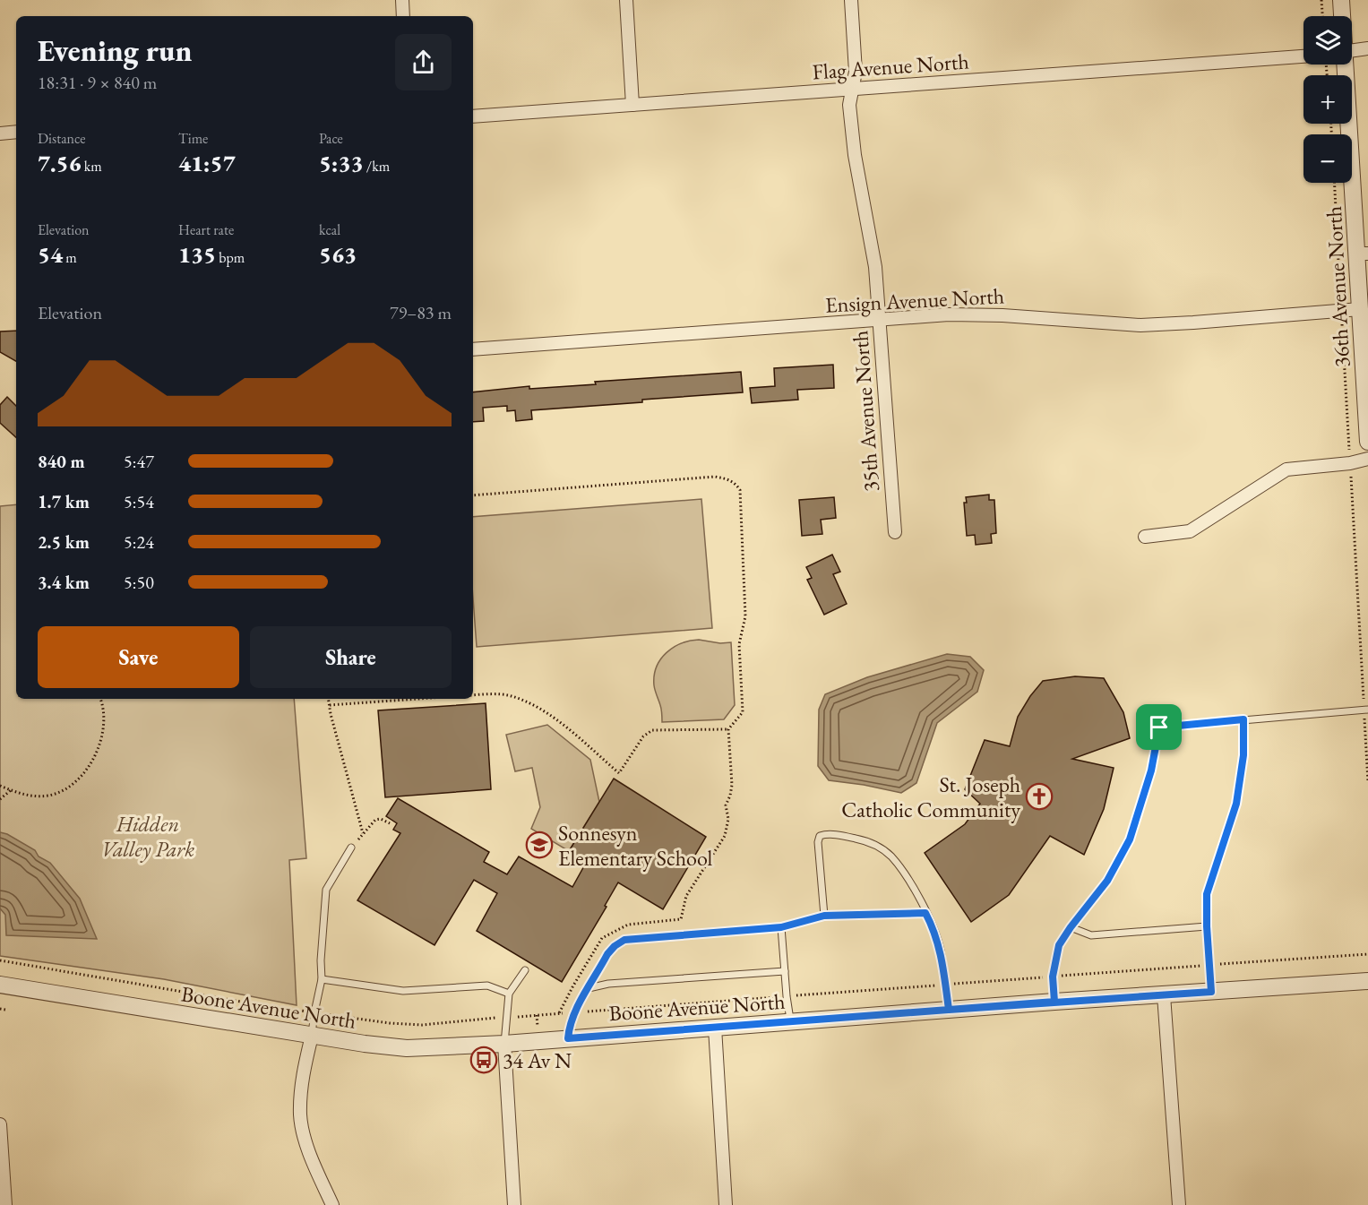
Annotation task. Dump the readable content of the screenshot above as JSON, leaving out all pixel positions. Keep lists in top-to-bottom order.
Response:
{
  "streets": {
    "street": [
      "Flag Avenue North",
      "36th Avenue North",
      "Ensign Avenue North",
      "35th Avenue North",
      "Boone Avenue North"
    ]
  },
  "crossings": [
    ["Flag Avenue North", "35th Avenue North"],
    ["36th Avenue North", "Ensign Avenue North"],
    ["Ensign Avenue North", "35th Avenue North"]
  ],
  "parks": ["Hidden Valley Park"],
  "places": {
    "church": ["St. Joseph Catholic Community"],
    "school or university": ["Sonnesyn Elementary School"],
    "bus stop": ["34 Av N"]
  },
  "page": {
    "map_buttons": ["+", "−"],
    "heading": ["Evening run", "18:31 · 9 × 840 m"],
    "stats": [
      ["Distance", "7.56 km"],
      ["Time", "41:57"],
      ["Pace", "5:33 /km"],
      ["Elevation", "54 m"],
      ["Heart rate", "135 bpm"],
      ["kcal", "563"]
    ],
    "chart": ["Elevation", "79–83 m"],
    "list": [
      {
        "name": "840 m",
        "note": "5:47"
      },
      {
        "name": "1.7 km",
        "note": "5:54"
      },
      {
        "name": "2.5 km",
        "note": "5:24"
      },
      {
        "name": "3.4 km",
        "note": "5:50"
      }
    ],
    "buttons": ["Save", "Share"]
  }
}
